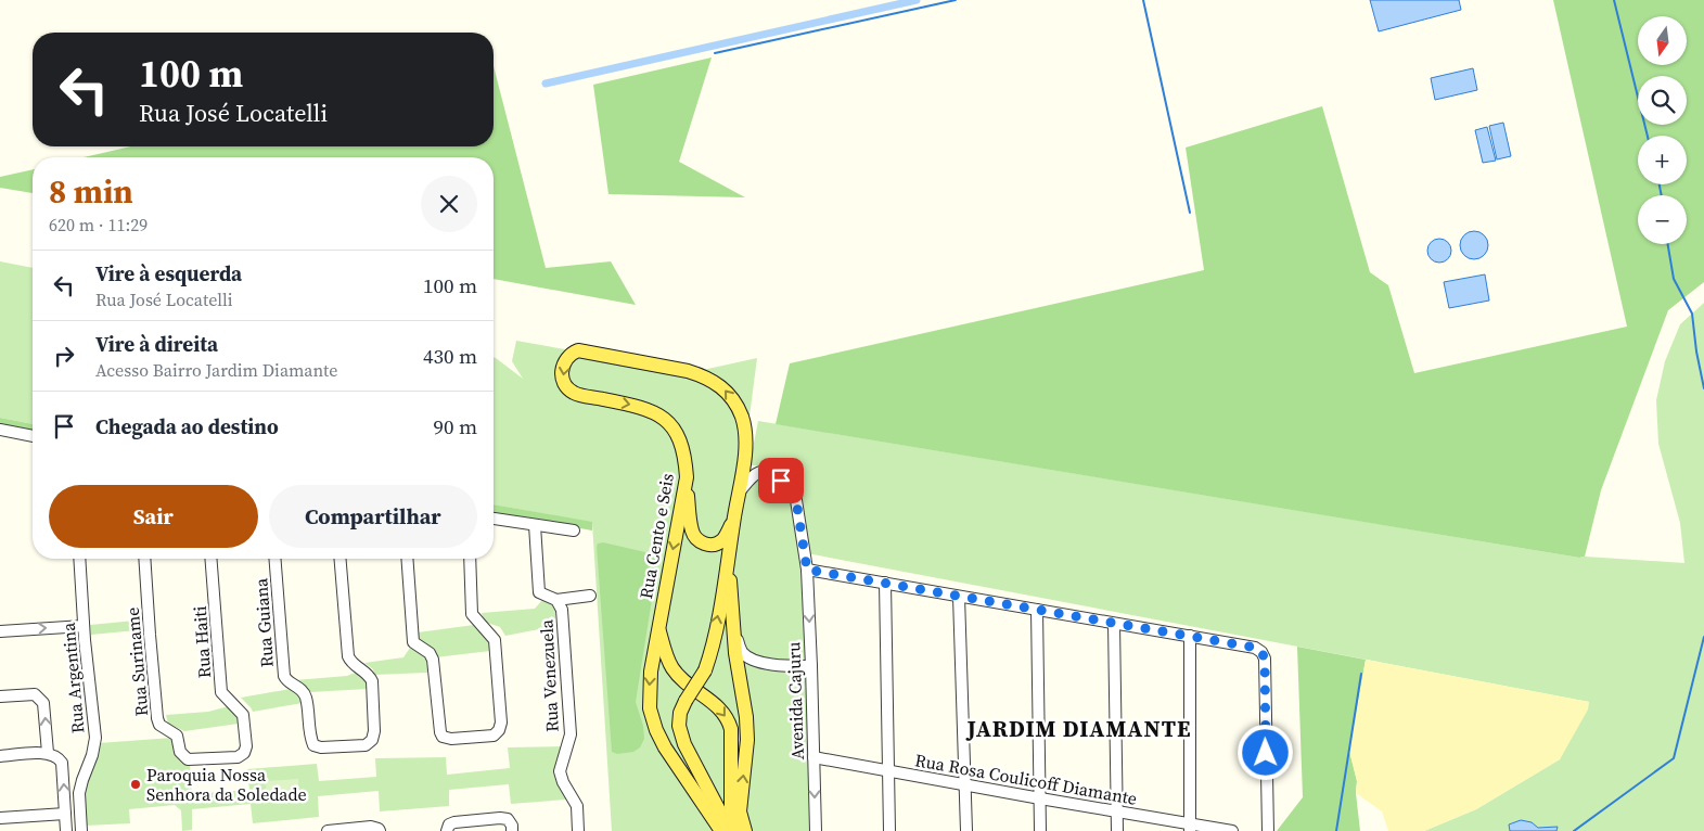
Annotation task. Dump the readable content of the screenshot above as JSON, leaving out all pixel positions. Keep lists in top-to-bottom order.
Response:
{
  "streets": {
    "main road": ["Rua Cento e Seis"],
    "street": [
      "Rua Guiana",
      "Rua Haiti",
      "Rua Suriname",
      "Rua Venezuela",
      "Rua Argentina",
      "Avenida Cajuru",
      "Rua Rosa Coulicoff Diamante"
    ]
  },
  "crossings": [
    ["Rua Cento e Seis", "Avenida Cajuru"],
    ["Rua Haiti", "Rua Suriname"],
    ["Avenida Cajuru", "Rua Rosa Coulicoff Diamante"]
  ],
  "districts": ["JARDIM DIAMANTE"],
  "places": ["Paroquia Nossa Senhora da Soledade"],
  "north": "bottom",
  "page": {
    "map_buttons": ["+", "−"],
    "turn": ["100 m", "Rua José Locatelli"],
    "heading": ["8 min", "620 m · 11:29"],
    "list": [
      {
        "name": "Vire à esquerda",
        "note": "Rua José Locatelli",
        "value": "100 m"
      },
      {
        "name": "Vire à direita",
        "note": "Acesso Bairro Jardim Diamante",
        "value": "430 m"
      },
      {
        "name": "Chegada ao destino",
        "value": "90 m"
      }
    ],
    "buttons": ["Sair", "Compartilhar"]
  }
}
